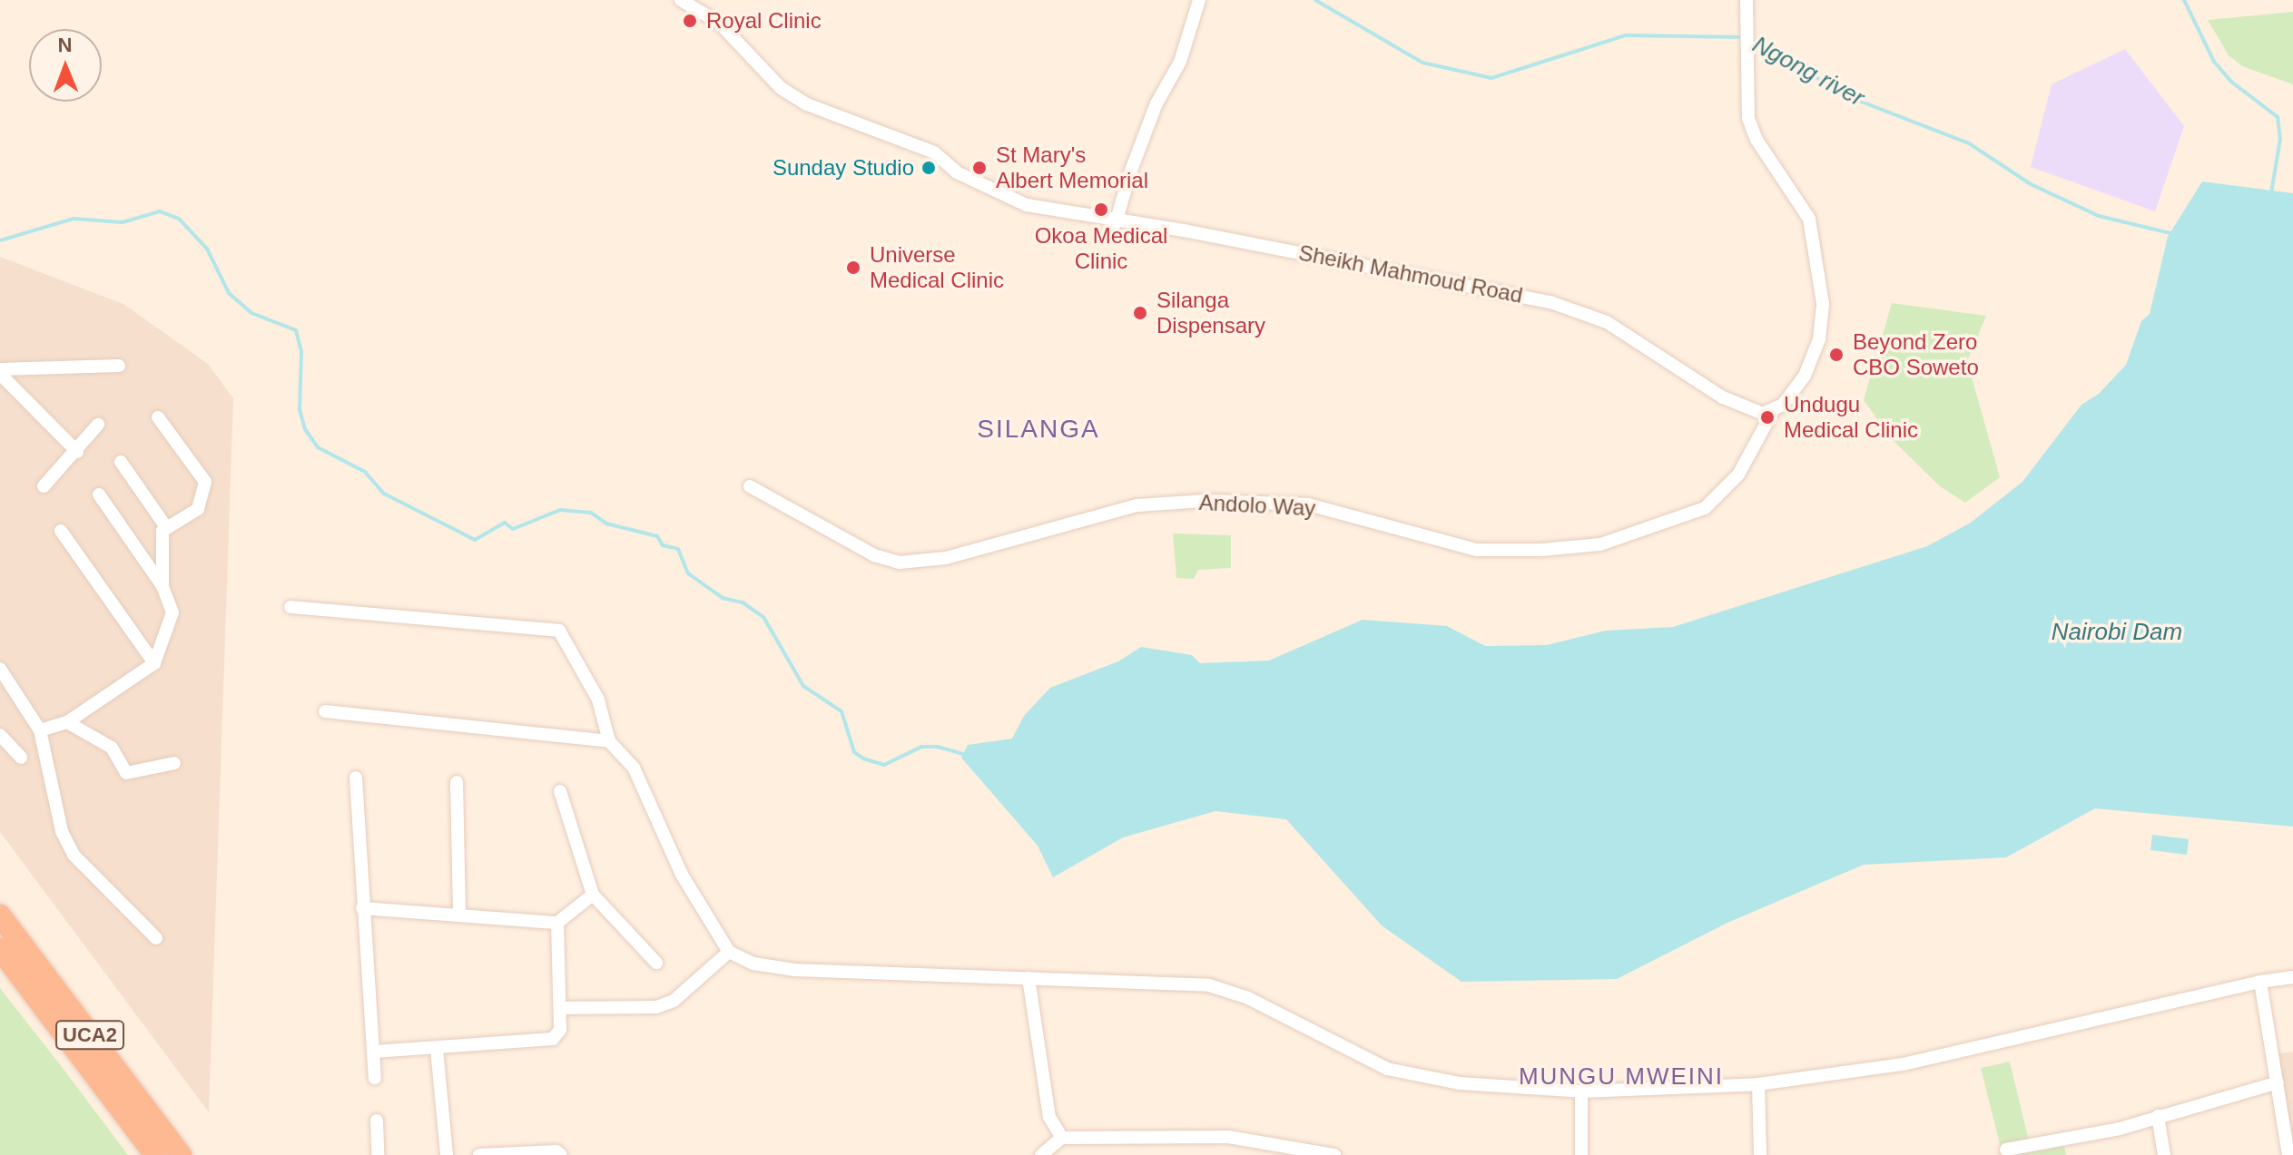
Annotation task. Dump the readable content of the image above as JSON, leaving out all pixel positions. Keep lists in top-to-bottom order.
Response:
{
  "streets": {
    "highway": ["UCA2"],
    "street": ["Sheikh Mahmoud Road", "Andolo Way"]
  },
  "crossings": [
    ["Sheikh Mahmoud Road", "Andolo Way"]
  ],
  "districts": ["SILANGA", "MUNGU MWEINI"],
  "water": ["Ngong river", "Nairobi Dam"],
  "places": [
    "Royal Clinic",
    "Sunday Studio",
    "St Mary's Albert Memorial",
    "Okoa Medical Clinic",
    "Universe Medical Clinic",
    "Silanga Dispensary",
    "Beyond Zero CBO Soweto",
    "Undugu Medical Clinic"
  ],
  "north": "top"
}
